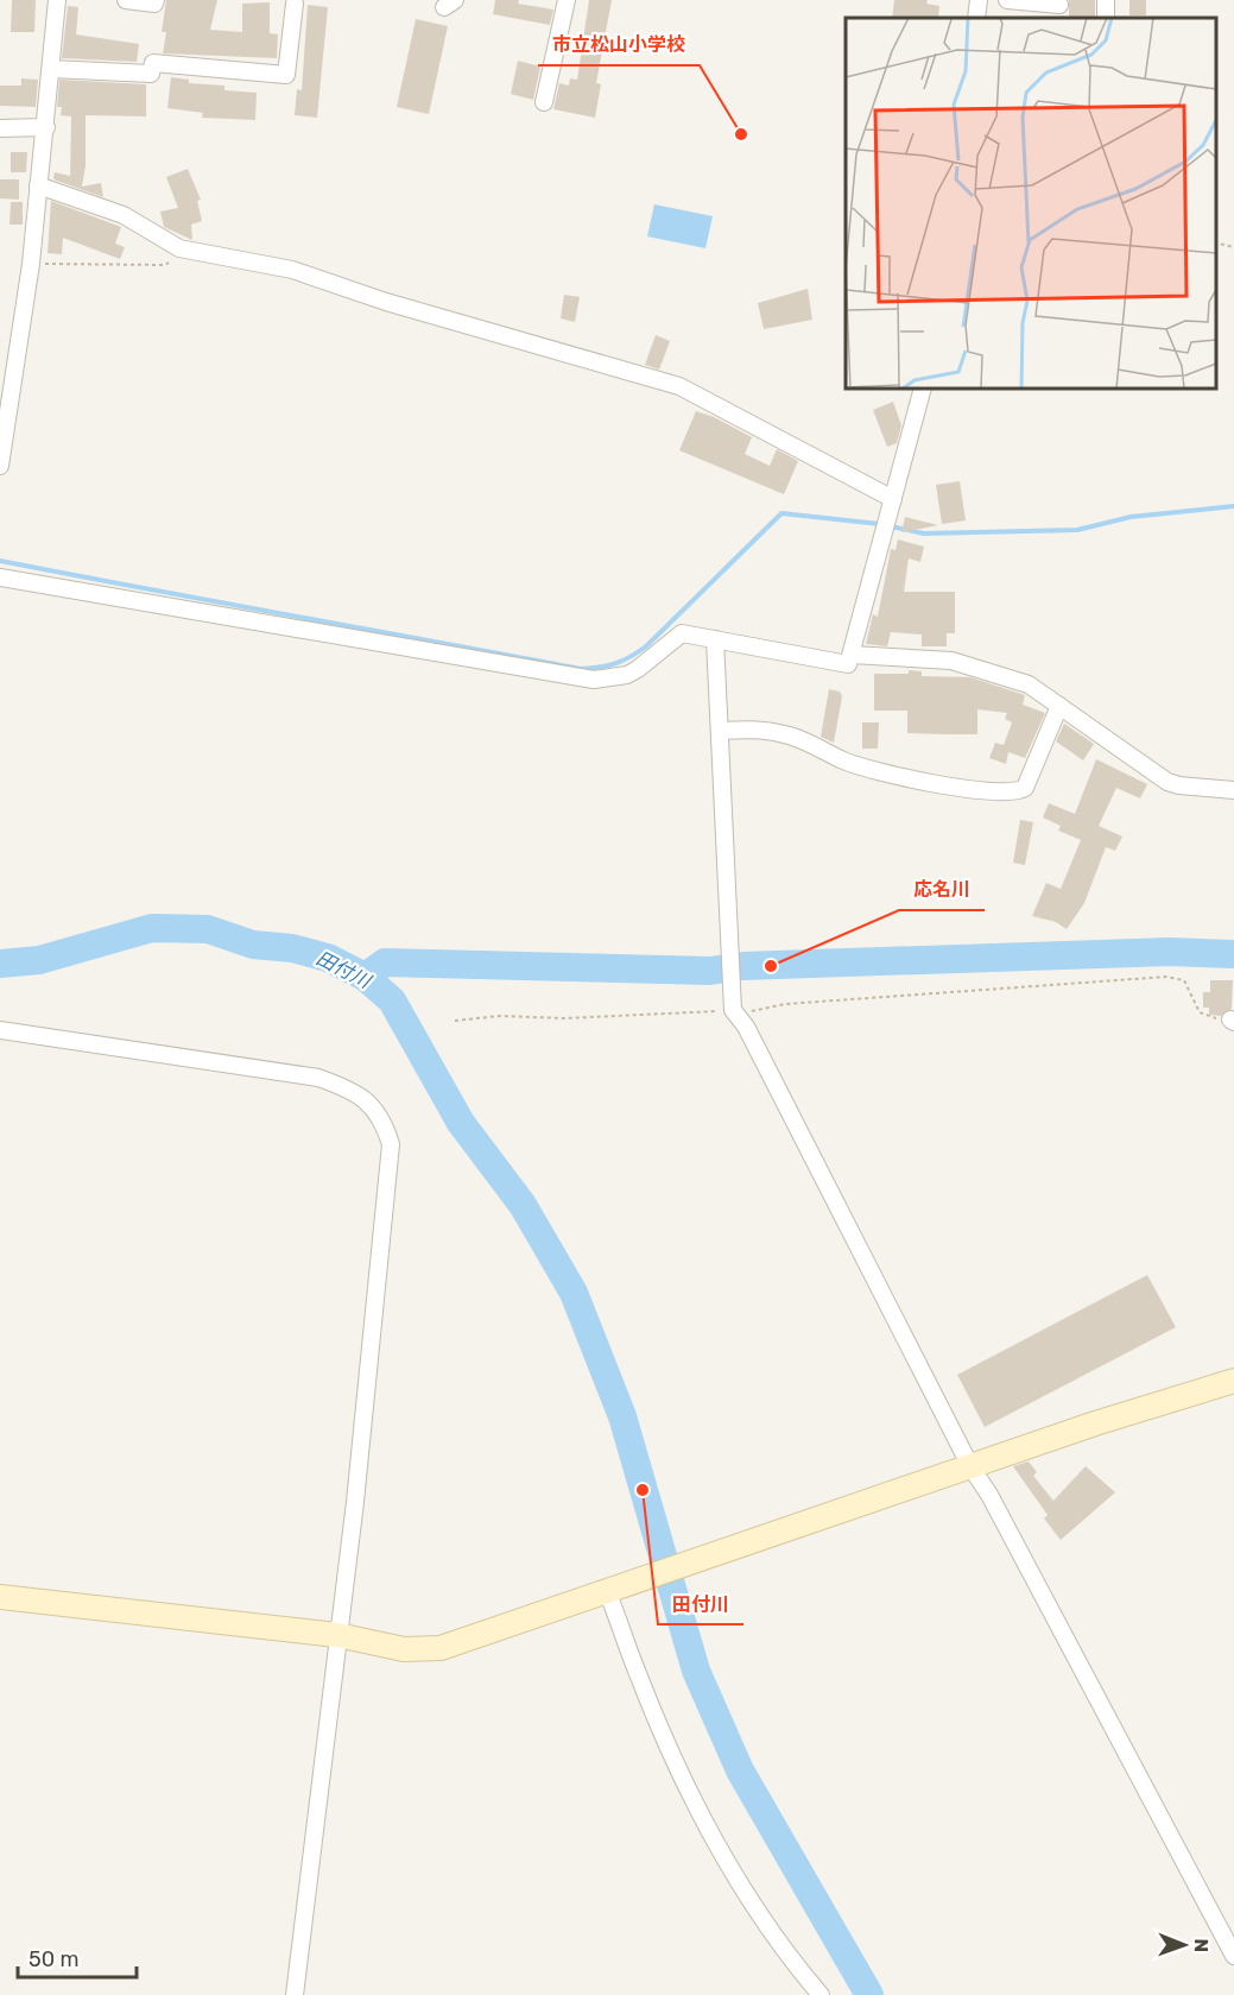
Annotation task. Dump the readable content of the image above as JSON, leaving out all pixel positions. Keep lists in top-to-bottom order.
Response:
{
  "water": ["田付川"],
  "places": ["市立松山小学校", "応名川", "田付川"],
  "scale_bar": "50 m",
  "north": "right"
}
